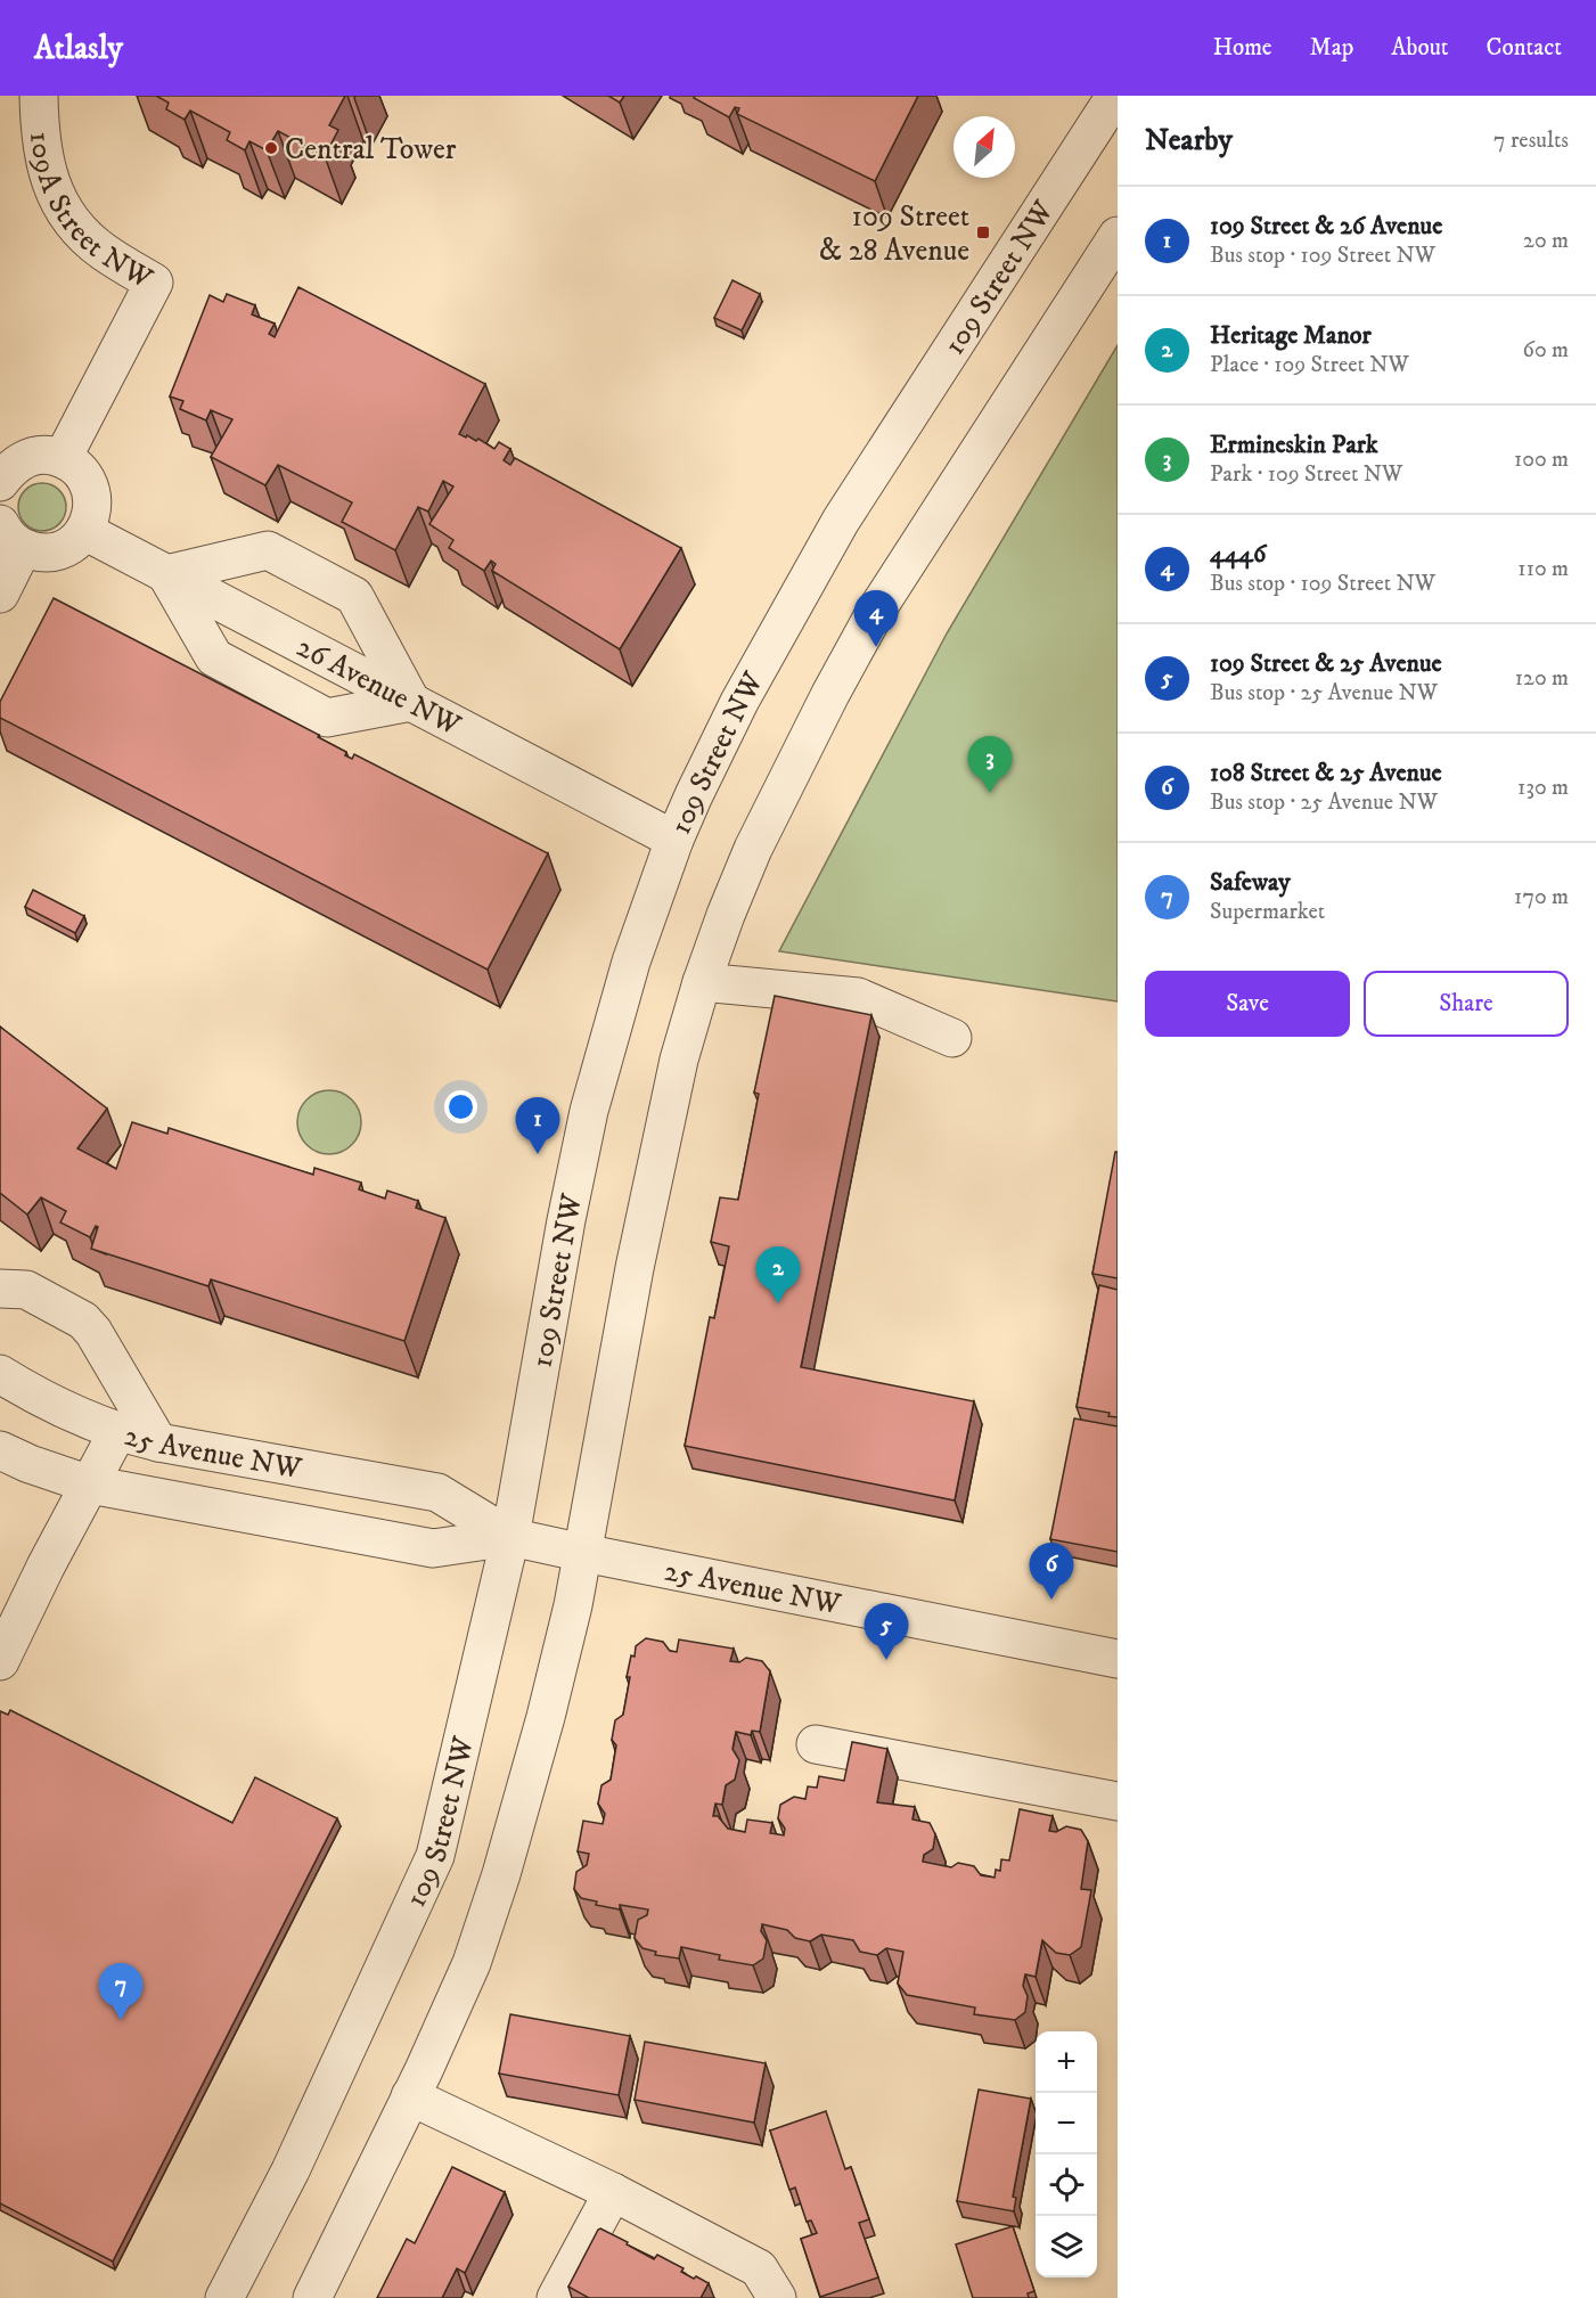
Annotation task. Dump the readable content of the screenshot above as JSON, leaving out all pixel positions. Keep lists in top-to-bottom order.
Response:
{
  "streets": {
    "street": [
      "109A Street NW",
      "109 Street NW",
      "26 Avenue NW",
      "25 Avenue NW"
    ]
  },
  "crossings": [
    ["109 Street NW", "26 Avenue NW"],
    ["109 Street NW", "25 Avenue NW"]
  ],
  "places": {
    "other": ["Central Tower"],
    "transit": ["109 Street & 28 Avenue"]
  },
  "north": "top right",
  "page": {
    "header": "Atlasly",
    "nav": [
      "Home",
      "Map",
      "About",
      "Contact"
    ],
    "heading": ["Nearby", "7 results"],
    "list": [
      {
        "mark": "1",
        "name": "109 Street & 26 Avenue",
        "note": "Bus stop · 109 Street NW",
        "value": "20 m"
      },
      {
        "mark": "2",
        "name": "Heritage Manor",
        "note": "Place · 109 Street NW",
        "value": "60 m"
      },
      {
        "mark": "3",
        "name": "Ermineskin Park",
        "note": "Park · 109 Street NW",
        "value": "100 m"
      },
      {
        "mark": "4",
        "name": "4446",
        "note": "Bus stop · 109 Street NW",
        "value": "110 m"
      },
      {
        "mark": "5",
        "name": "109 Street & 25 Avenue",
        "note": "Bus stop · 25 Avenue NW",
        "value": "120 m"
      },
      {
        "mark": "6",
        "name": "108 Street & 25 Avenue",
        "note": "Bus stop · 25 Avenue NW",
        "value": "130 m"
      },
      {
        "mark": "7",
        "name": "Safeway",
        "note": "Supermarket",
        "value": "170 m"
      }
    ],
    "pins": [
      "4",
      "3",
      "1",
      "2",
      "6",
      "5",
      "7"
    ],
    "buttons": ["Save", "Share"],
    "map_buttons": ["+", "−"]
  }
}
